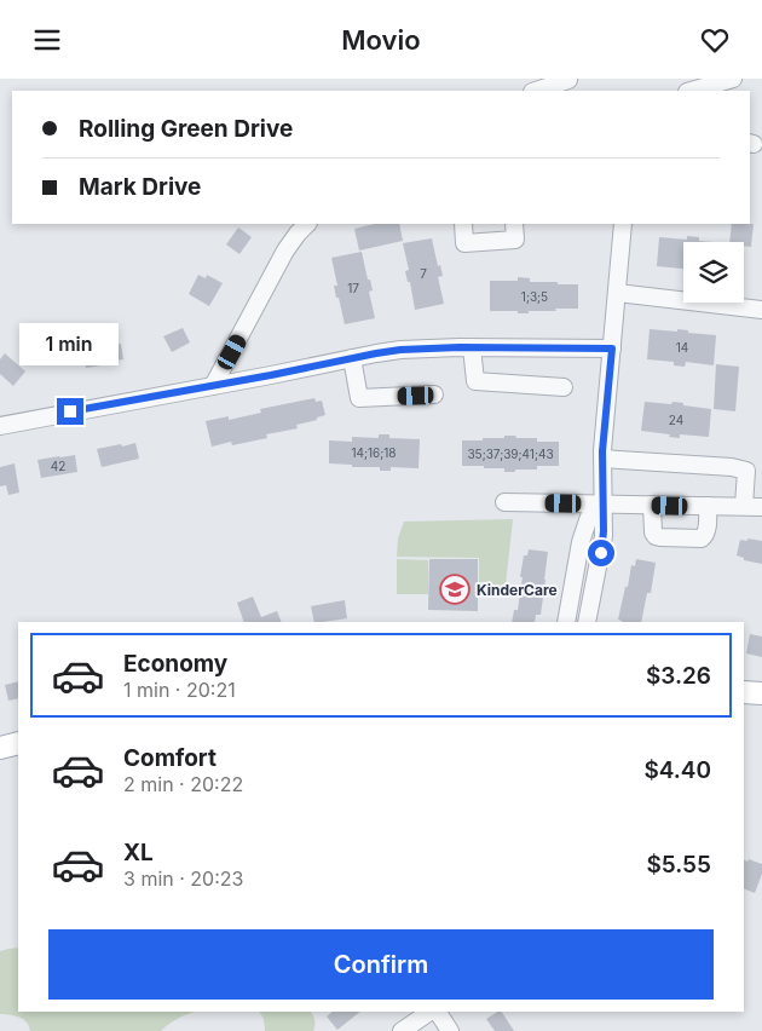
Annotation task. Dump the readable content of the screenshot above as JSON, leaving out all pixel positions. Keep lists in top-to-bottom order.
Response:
{
  "places": {
    "school or university": ["KinderCare"]
  },
  "house_numbers": [
    "7",
    "17",
    "1;3;5",
    "14",
    "24",
    "14;16;18",
    "35;37;39;41;43",
    "42"
  ],
  "page": {
    "header": "Movio",
    "banner": ["Rolling Green Drive", "Mark Drive"],
    "bubble": "1 min",
    "list": [
      {
        "name": "Economy",
        "note": "1 min · 20:21",
        "value": "$3.26"
      },
      {
        "name": "Comfort",
        "note": "2 min · 20:22",
        "value": "$4.40"
      },
      {
        "name": "XL",
        "note": "3 min · 20:23",
        "value": "$5.55"
      }
    ],
    "buttons": "Confirm"
  }
}
